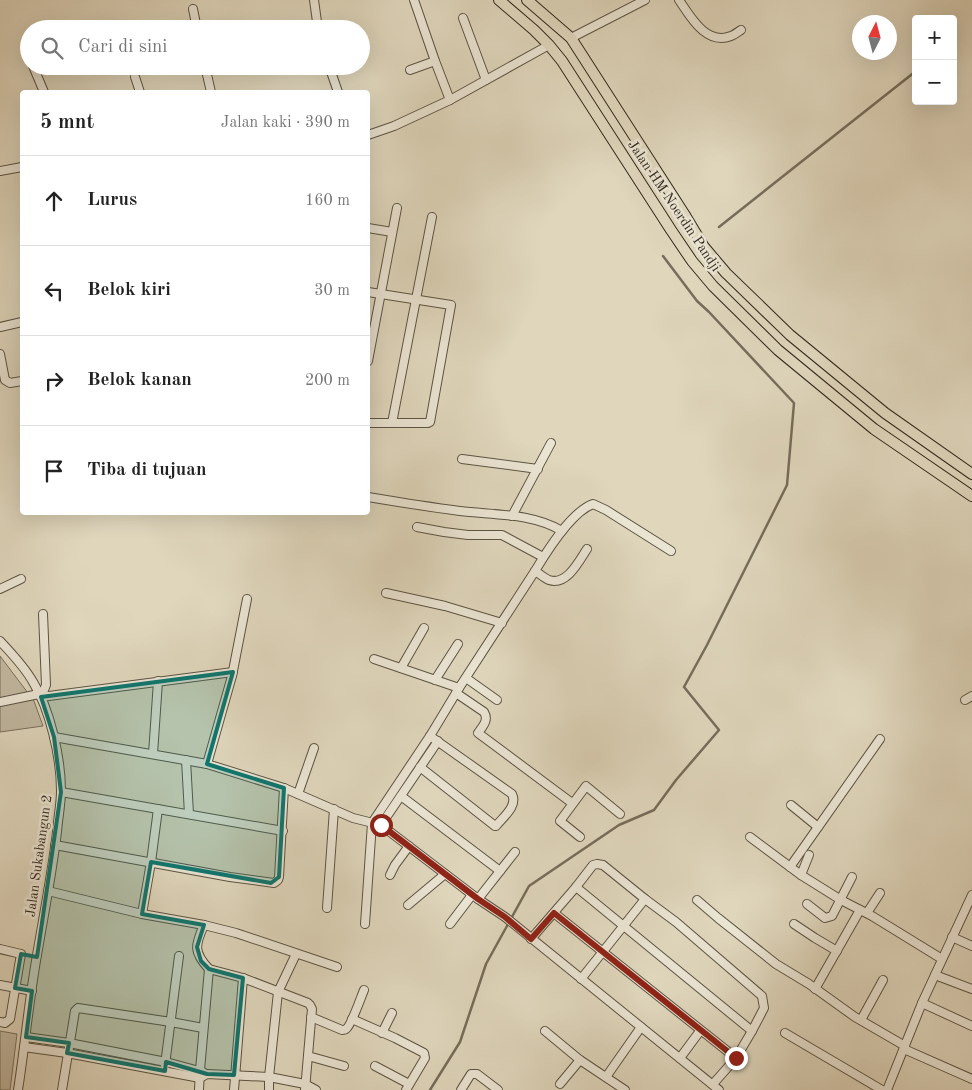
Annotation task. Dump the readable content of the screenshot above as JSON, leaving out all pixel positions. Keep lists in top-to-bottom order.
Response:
{
  "streets": {
    "main road": ["Jalan HM Noerdin Pandji"],
    "street": ["Jalan Sukabangun 2"]
  },
  "north": "top",
  "page": {
    "map_buttons": ["+", "−"],
    "search": "Cari di sini",
    "heading": ["5 mnt", "Jalan kaki · 390 m"],
    "list": [
      ["Lurus", "160 m"],
      ["Belok kiri", "30 m"],
      ["Belok kanan", "200 m"],
      "Tiba di tujuan"
    ]
  }
}
